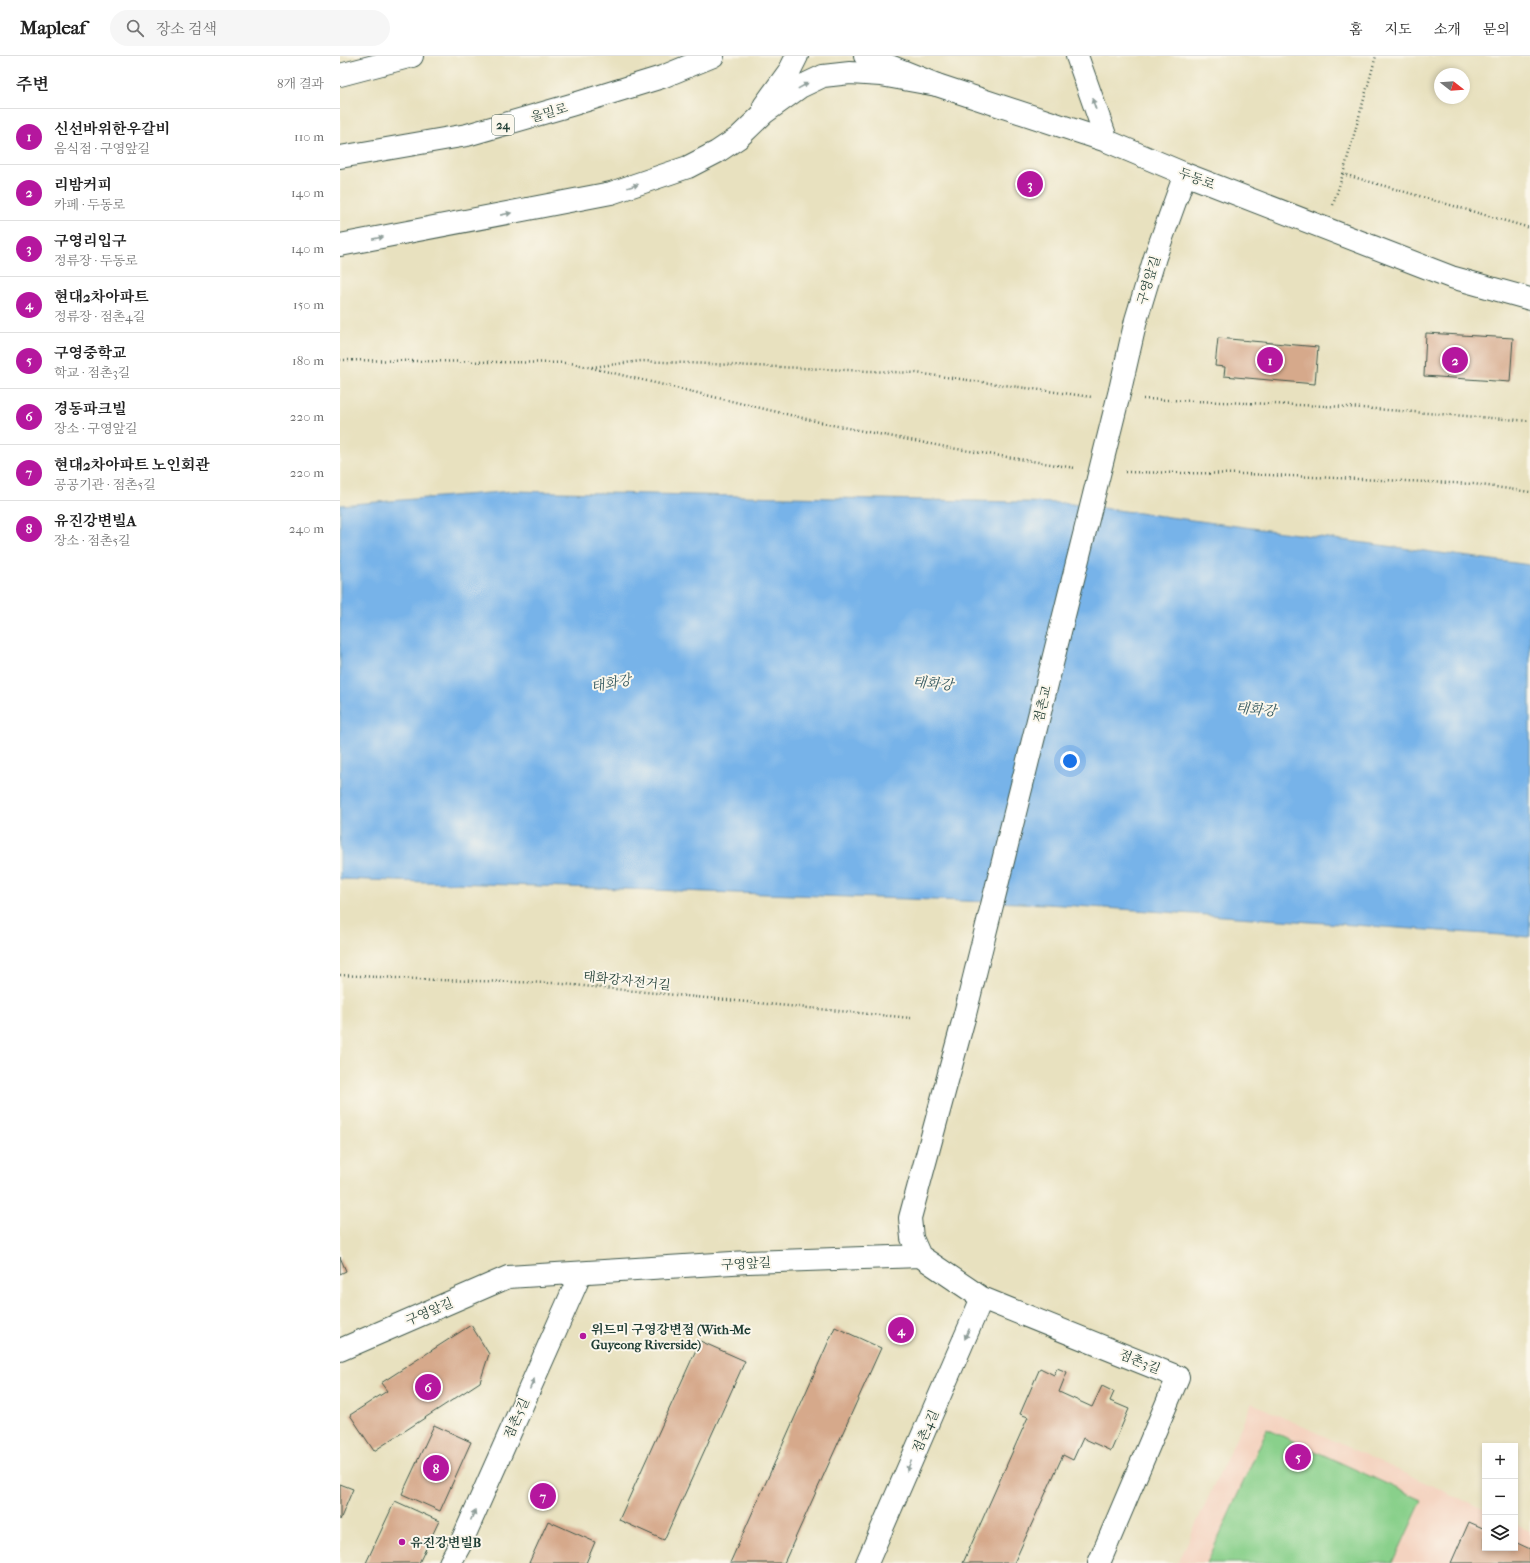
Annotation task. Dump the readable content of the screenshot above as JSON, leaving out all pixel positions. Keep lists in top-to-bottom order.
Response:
{
  "streets": {
    "street": [
      "울밀로",
      "24",
      "두동로",
      "구영앞길",
      "점촌교",
      "점촌3길",
      "점촌5길",
      "점촌4길"
    ],
    "path": ["태화강자전거길"]
  },
  "crossings": [
    ["두동로", "구영앞길"],
    ["구영앞길", "점촌교"],
    ["구영앞길", "점촌3길"],
    ["구영앞길", "점촌5길"],
    ["점촌교", "점촌3길"],
    ["점촌3길", "점촌4길"]
  ],
  "one_way": ["점촌5길", "점촌4길"],
  "water": ["태화강"],
  "places": ["위드미 구영강변점 (With-Me Guyeong Riverside)", "유진강변빌B"],
  "north": "right",
  "page": {
    "header": "Mapleaf",
    "search": "장소 검색",
    "nav": [
      "홈",
      "지도",
      "소개",
      "문의"
    ],
    "heading": ["주변", "8개 결과"],
    "list": [
      {
        "mark": "1",
        "name": "신선바위한우갈비",
        "note": "음식점 · 구영앞길",
        "value": "110 m"
      },
      {
        "mark": "2",
        "name": "리밤커피",
        "note": "카페 · 두동로",
        "value": "140 m"
      },
      {
        "mark": "3",
        "name": "구영리입구",
        "note": "정류장 · 두동로",
        "value": "140 m"
      },
      {
        "mark": "4",
        "name": "현대2차아파트",
        "note": "정류장 · 점촌4길",
        "value": "150 m"
      },
      {
        "mark": "5",
        "name": "구영중학교",
        "note": "학교 · 점촌3길",
        "value": "180 m"
      },
      {
        "mark": "6",
        "name": "경동파크빌",
        "note": "장소 · 구영앞길",
        "value": "220 m"
      },
      {
        "mark": "7",
        "name": "현대2차아파트 노인회관",
        "note": "공공기관 · 점촌5길",
        "value": "220 m"
      },
      {
        "mark": "8",
        "name": "유진강변빌A",
        "note": "장소 · 점촌5길",
        "value": "240 m"
      }
    ],
    "pins": [
      "3",
      "1",
      "2",
      "4",
      "6",
      "5",
      "8",
      "7"
    ],
    "map_buttons": ["+", "−"]
  }
}
